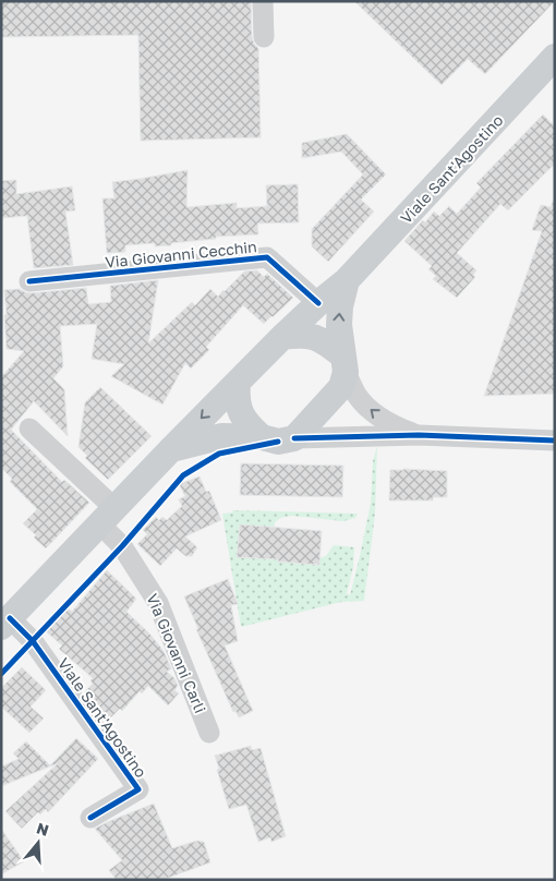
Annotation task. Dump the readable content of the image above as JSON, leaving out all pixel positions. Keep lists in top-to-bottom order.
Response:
{
  "streets": {
    "main road": ["Viale Sant'Agostino"],
    "street": ["Via Giovanni Cecchin", "Via Giovanni Carli"]
  },
  "crossings": [
    ["Viale Sant'Agostino", "Via Giovanni Cecchin"],
    ["Viale Sant'Agostino", "Via Giovanni Carli"]
  ],
  "north": "top"
}
